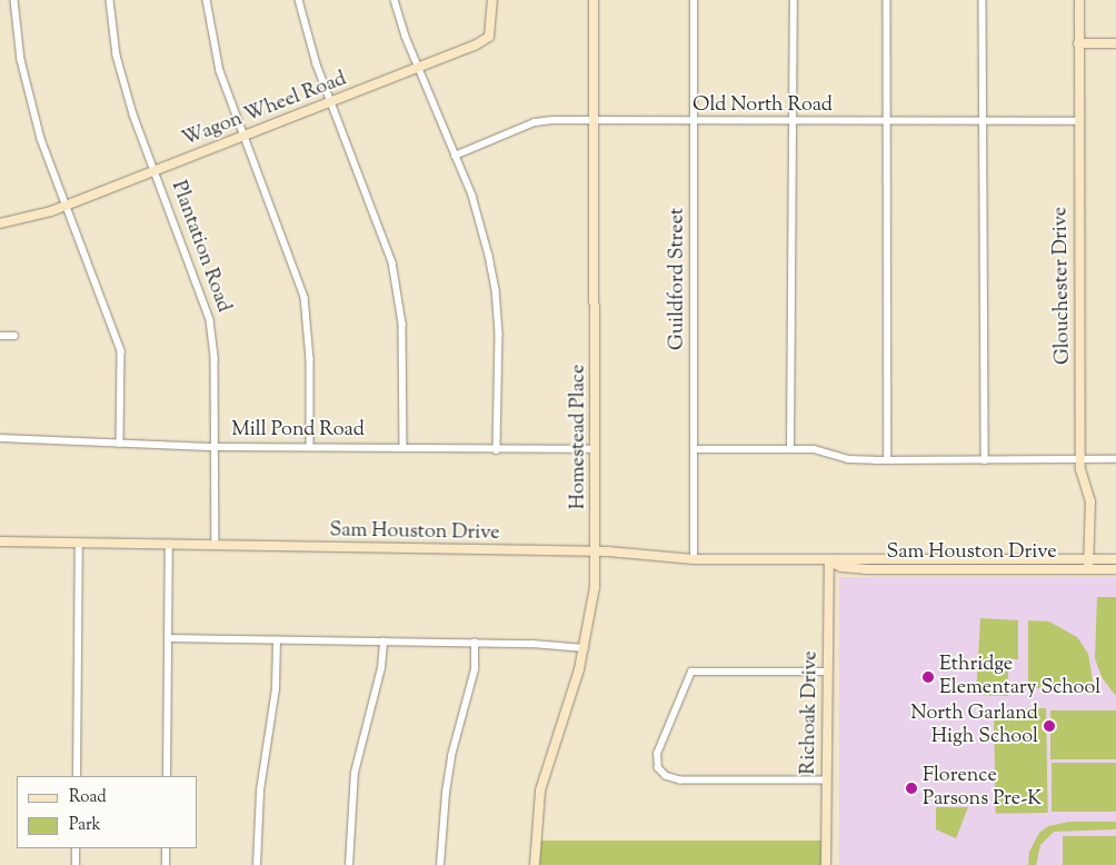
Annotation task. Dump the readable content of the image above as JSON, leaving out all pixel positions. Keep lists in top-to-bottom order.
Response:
{
  "streets": {
    "street": [
      "Old North Road",
      "Wagon Wheel Road",
      "Plantation Road",
      "Guildford Street",
      "Glouchester Drive",
      "Mill Pond Road",
      "Homestead Place",
      "Sam Houston Drive",
      "Richoak Drive"
    ]
  },
  "crossings": [
    ["Old North Road", "Guildford Street"],
    ["Old North Road", "Glouchester Drive"],
    ["Old North Road", "Homestead Place"],
    ["Wagon Wheel Road", "Plantation Road"],
    ["Plantation Road", "Mill Pond Road"],
    ["Plantation Road", "Sam Houston Drive"],
    ["Guildford Street", "Sam Houston Drive"],
    ["Glouchester Drive", "Sam Houston Drive"],
    ["Mill Pond Road", "Homestead Place"],
    ["Homestead Place", "Sam Houston Drive"],
    ["Sam Houston Drive", "Richoak Drive"]
  ],
  "places": ["Ethridge Elementary School", "North Garland High School", "Florence Parsons Pre-K"],
  "legend": ["Road", "Park"]
}
